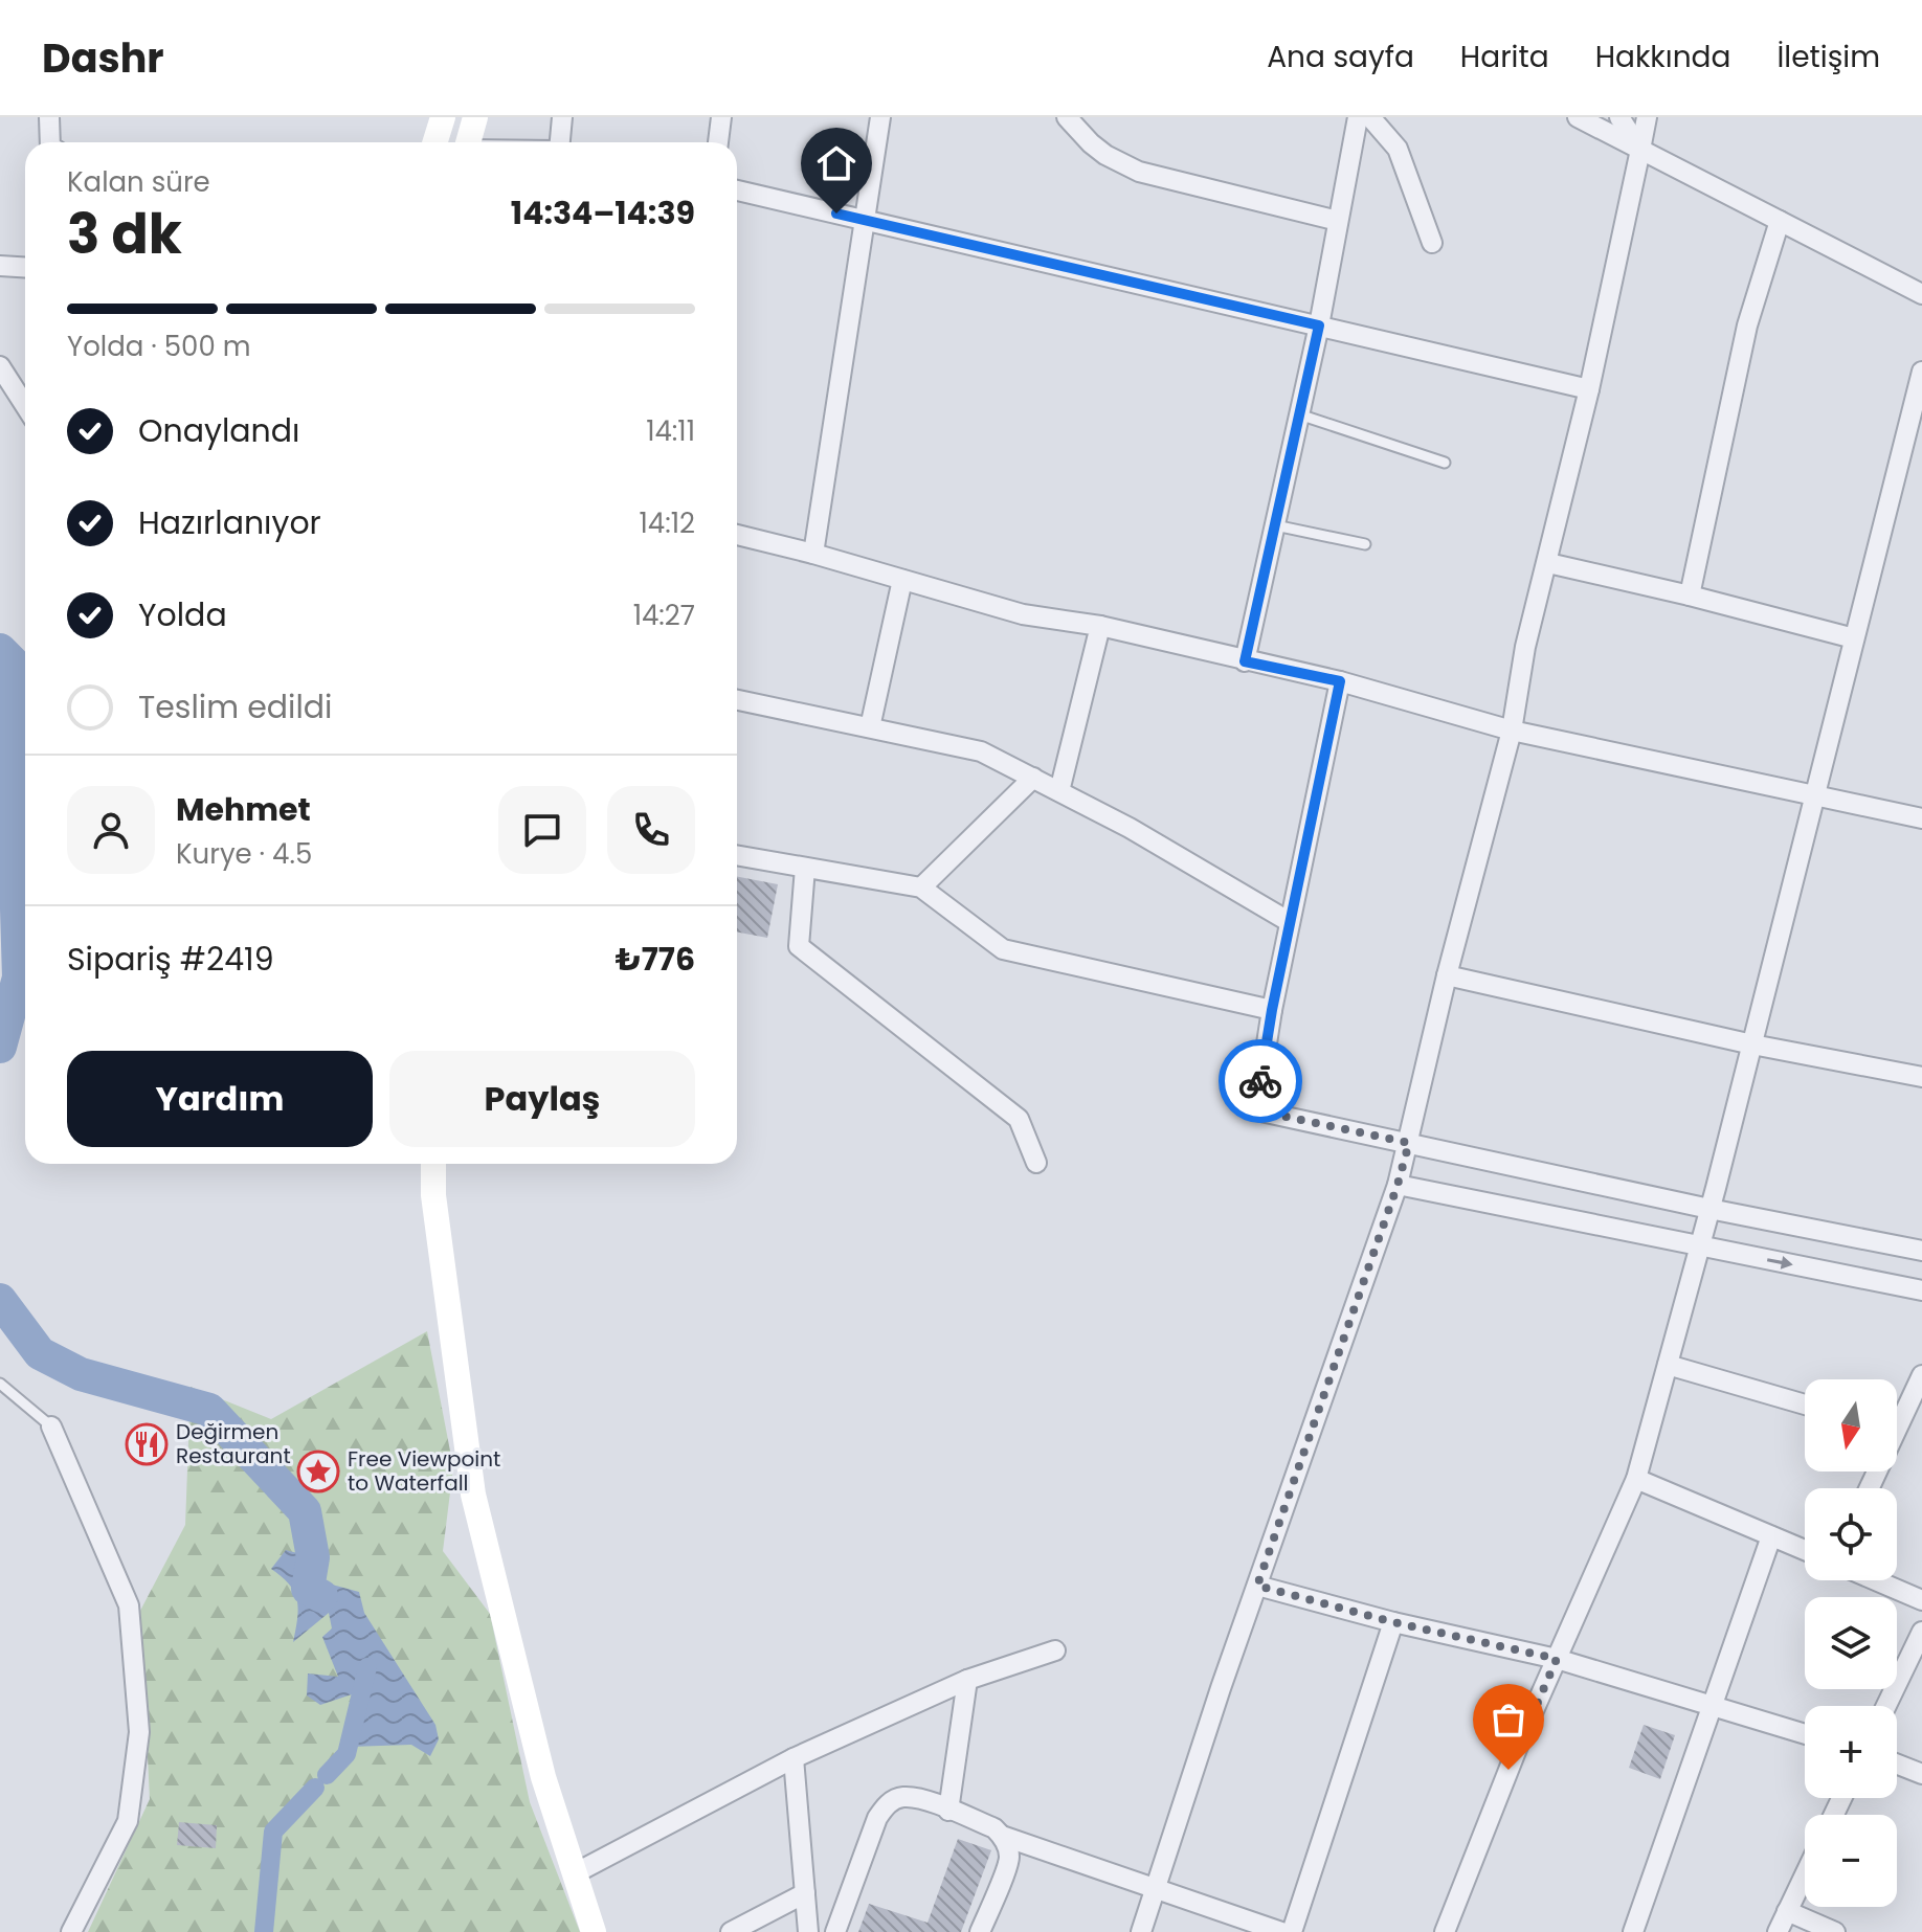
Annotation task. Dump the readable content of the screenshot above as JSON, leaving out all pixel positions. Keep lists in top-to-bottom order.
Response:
{
  "places": {
    "restaurant": ["Değirmen Restaurant"],
    "place": ["Free Viewpoint to Waterfall"]
  },
  "north": "bottom",
  "page": {
    "header": "Dashr",
    "nav": [
      "Ana sayfa",
      "Harita",
      "Hakkında",
      "İletişim"
    ],
    "heading": ["3 dk", "Kalan süre", "14:34–14:39"],
    "panel": [
      "Mehmet",
      "Kurye · 4.5",
      "Sipariş #2419",
      "₺776"
    ],
    "bar": "Yolda · 500 m",
    "list": [
      ["Onaylandı", "14:11"],
      ["Hazırlanıyor", "14:12"],
      ["Yolda", "14:27"],
      "Teslim edildi"
    ],
    "buttons": ["Yardım", "Paylaş"],
    "map_buttons": ["+", "−"]
  }
}
